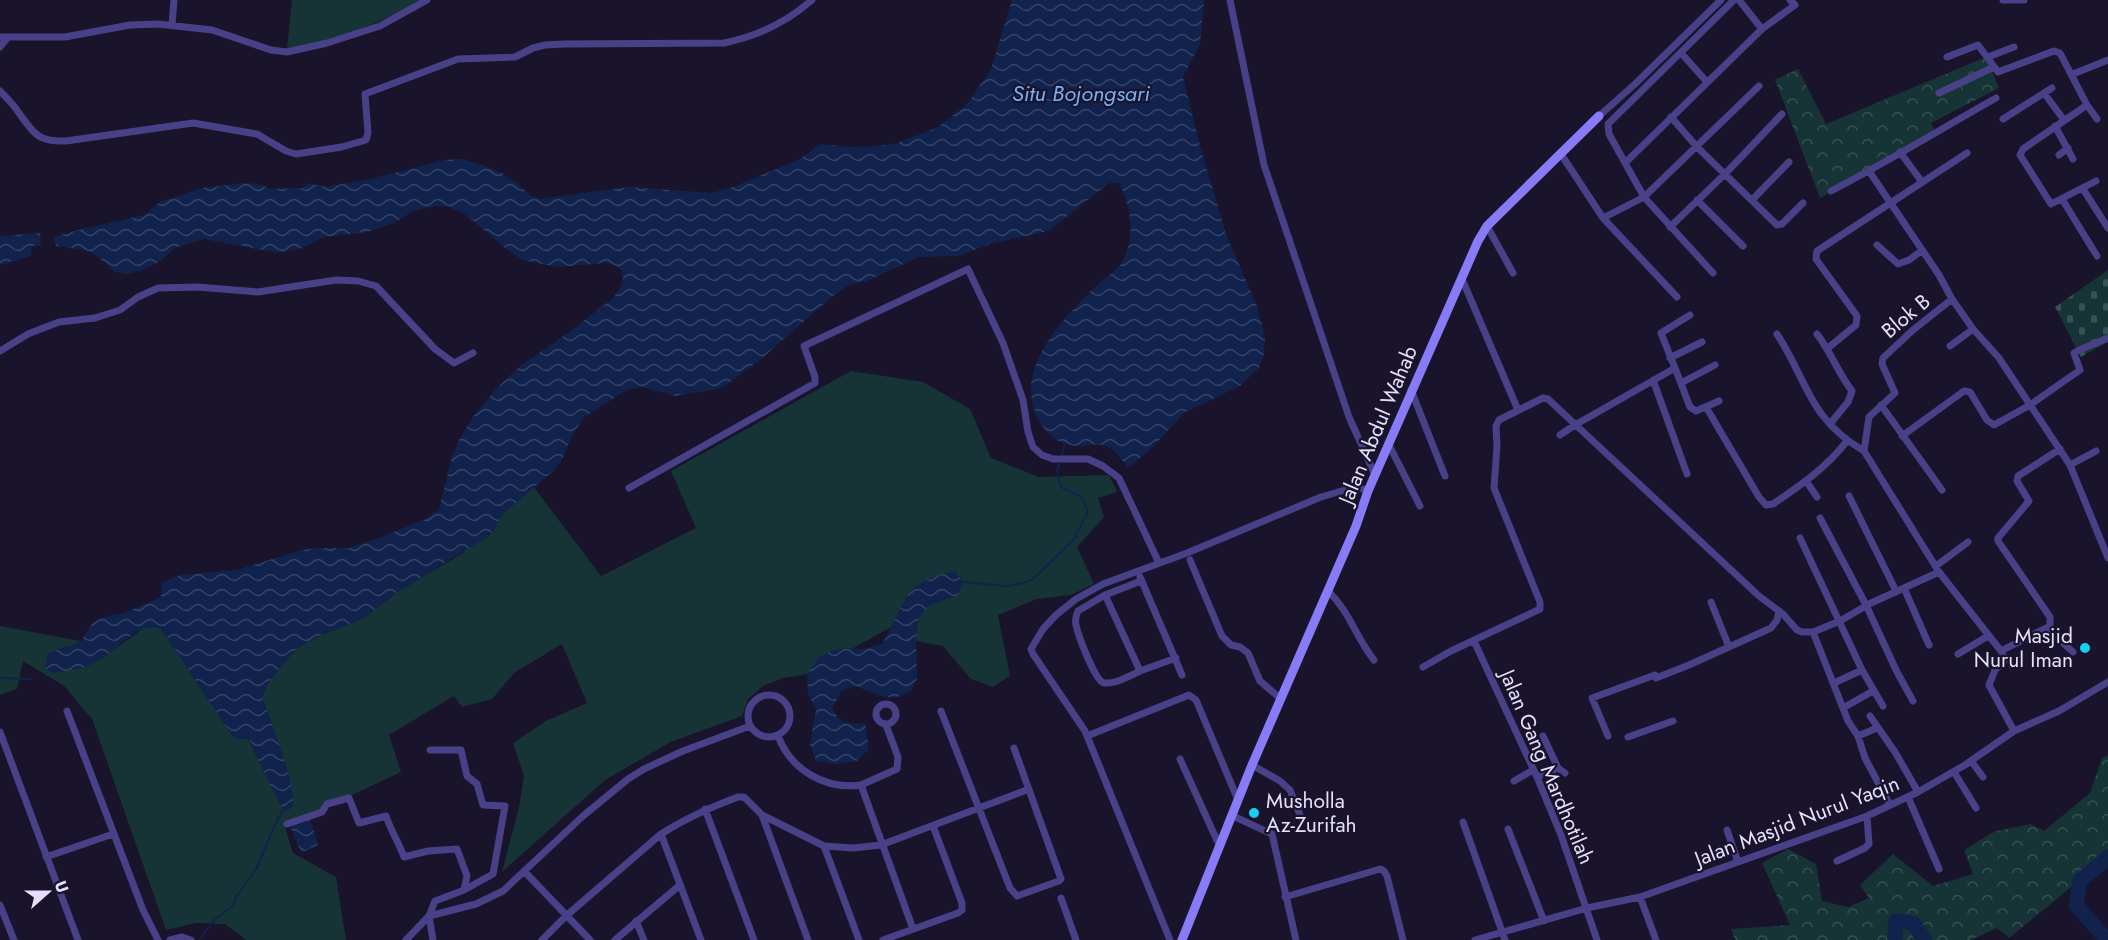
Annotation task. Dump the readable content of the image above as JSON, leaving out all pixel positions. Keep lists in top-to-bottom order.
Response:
{
  "streets": {
    "street": [
      "Blok B",
      "Jalan Abdul Wahab",
      "Jalan Gang Mardhotilah",
      "Jalan Masjid Nurul Yaqin"
    ]
  },
  "crossings": [
    ["Jalan Gang Mardhotilah", "Jalan Masjid Nurul Yaqin"]
  ],
  "water": ["Situ Bojongsari"],
  "places": ["Masjid Nurul Iman", "Musholla Az-Zurifah"],
  "north": "right"
}
